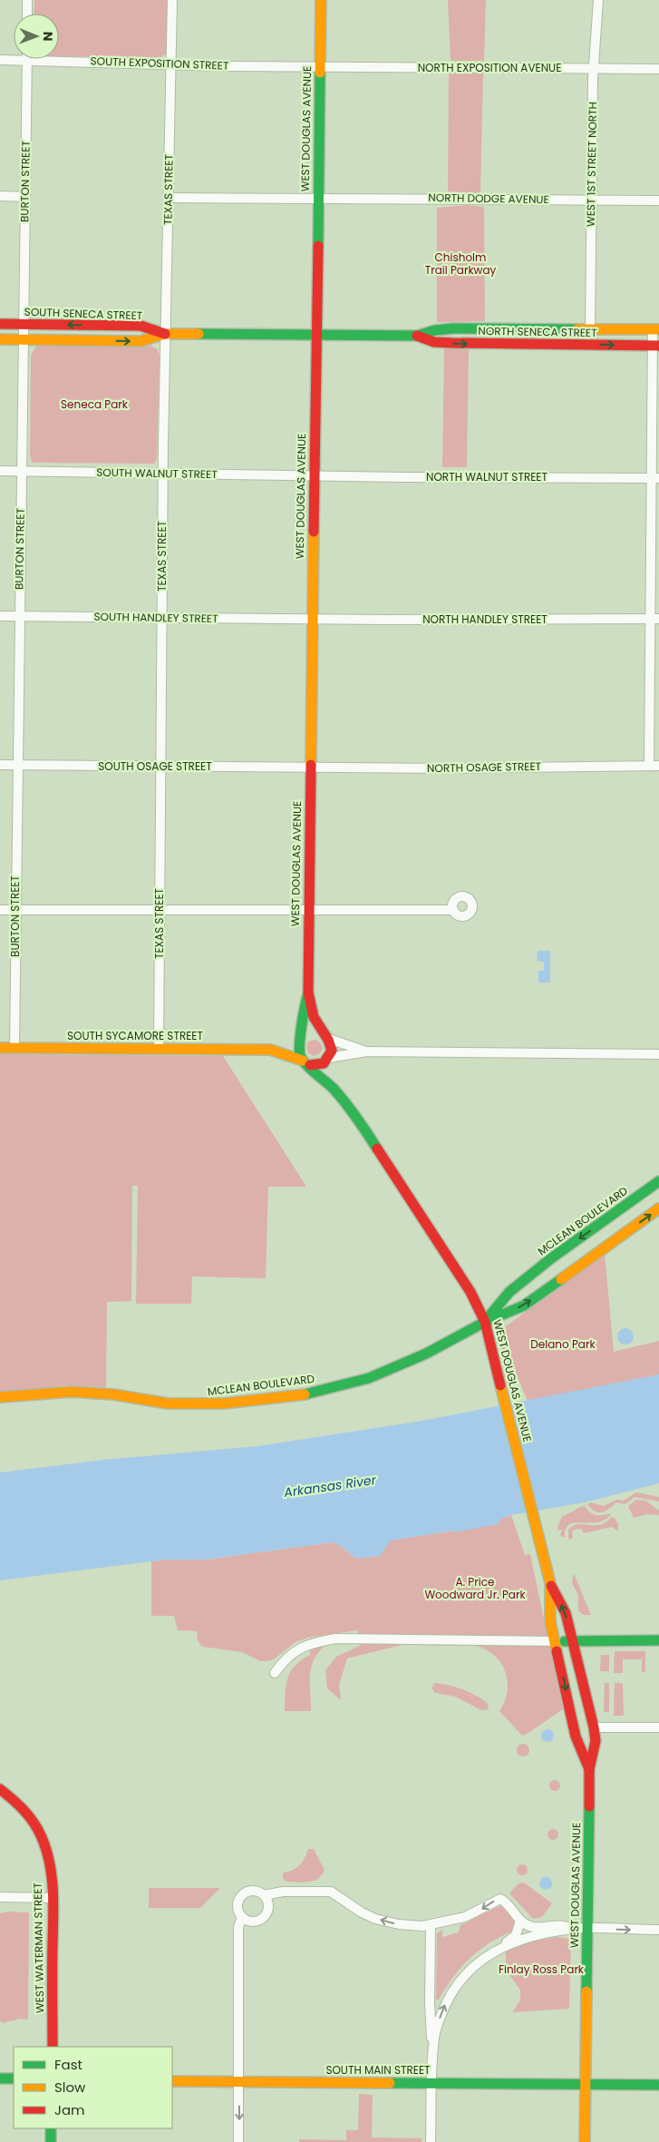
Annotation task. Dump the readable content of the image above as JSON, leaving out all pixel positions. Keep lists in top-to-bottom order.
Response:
{
  "streets": {
    "main road": [
      "WEST DOUGLAS AVENUE",
      "SOUTH SENECA STREET",
      "NORTH SENECA STREET",
      "SOUTH SYCAMORE STREET",
      "MCLEAN BOULEVARD",
      "WEST WATERMAN STREET",
      "SOUTH MAIN STREET"
    ],
    "street": [
      "SOUTH EXPOSITION STREET",
      "NORTH EXPOSITION AVENUE",
      "WEST 1ST STREET NORTH",
      "BURTON STREET",
      "TEXAS STREET",
      "NORTH DODGE AVENUE",
      "SOUTH WALNUT STREET",
      "NORTH WALNUT STREET",
      "SOUTH HANDLEY STREET",
      "NORTH HANDLEY STREET",
      "SOUTH OSAGE STREET",
      "NORTH OSAGE STREET"
    ]
  },
  "crossings": [
    ["SOUTH EXPOSITION STREET", "NORTH EXPOSITION AVENUE"],
    ["SOUTH EXPOSITION STREET", "WEST DOUGLAS AVENUE"],
    ["SOUTH EXPOSITION STREET", "BURTON STREET"],
    ["SOUTH EXPOSITION STREET", "TEXAS STREET"],
    ["NORTH EXPOSITION AVENUE", "WEST DOUGLAS AVENUE"],
    ["NORTH EXPOSITION AVENUE", "WEST 1ST STREET NORTH"],
    ["WEST DOUGLAS AVENUE", "NORTH DODGE AVENUE"],
    ["WEST DOUGLAS AVENUE", "SOUTH SENECA STREET"],
    ["WEST DOUGLAS AVENUE", "NORTH SENECA STREET"],
    ["WEST DOUGLAS AVENUE", "SOUTH WALNUT STREET"],
    ["WEST DOUGLAS AVENUE", "NORTH WALNUT STREET"],
    ["WEST DOUGLAS AVENUE", "SOUTH HANDLEY STREET"],
    ["WEST DOUGLAS AVENUE", "NORTH HANDLEY STREET"],
    ["WEST DOUGLAS AVENUE", "SOUTH OSAGE STREET"],
    ["WEST DOUGLAS AVENUE", "NORTH OSAGE STREET"],
    ["WEST DOUGLAS AVENUE", "SOUTH SYCAMORE STREET"],
    ["WEST DOUGLAS AVENUE", "MCLEAN BOULEVARD"],
    ["WEST DOUGLAS AVENUE", "SOUTH MAIN STREET"],
    ["WEST 1ST STREET NORTH", "NORTH DODGE AVENUE"],
    ["WEST 1ST STREET NORTH", "NORTH SENECA STREET"],
    ["BURTON STREET", "SOUTH SENECA STREET"],
    ["BURTON STREET", "SOUTH WALNUT STREET"],
    ["BURTON STREET", "SOUTH HANDLEY STREET"],
    ["BURTON STREET", "SOUTH OSAGE STREET"],
    ["BURTON STREET", "SOUTH SYCAMORE STREET"],
    ["TEXAS STREET", "NORTH DODGE AVENUE"],
    ["TEXAS STREET", "SOUTH SENECA STREET"],
    ["TEXAS STREET", "SOUTH WALNUT STREET"],
    ["TEXAS STREET", "SOUTH HANDLEY STREET"],
    ["TEXAS STREET", "SOUTH OSAGE STREET"],
    ["TEXAS STREET", "SOUTH SYCAMORE STREET"],
    ["SOUTH SENECA STREET", "NORTH SENECA STREET"],
    ["SOUTH WALNUT STREET", "NORTH WALNUT STREET"],
    ["SOUTH HANDLEY STREET", "NORTH HANDLEY STREET"],
    ["SOUTH OSAGE STREET", "NORTH OSAGE STREET"]
  ],
  "water": ["Arkansas River"],
  "parks": [
    "Chisholm Trail Parkway",
    "Seneca Park",
    "Delano Park",
    "A. Price Woodward Jr. Park",
    "Finlay Ross Park"
  ],
  "legend": ["Fast", "Slow", "Jam"],
  "north": "right"
}
